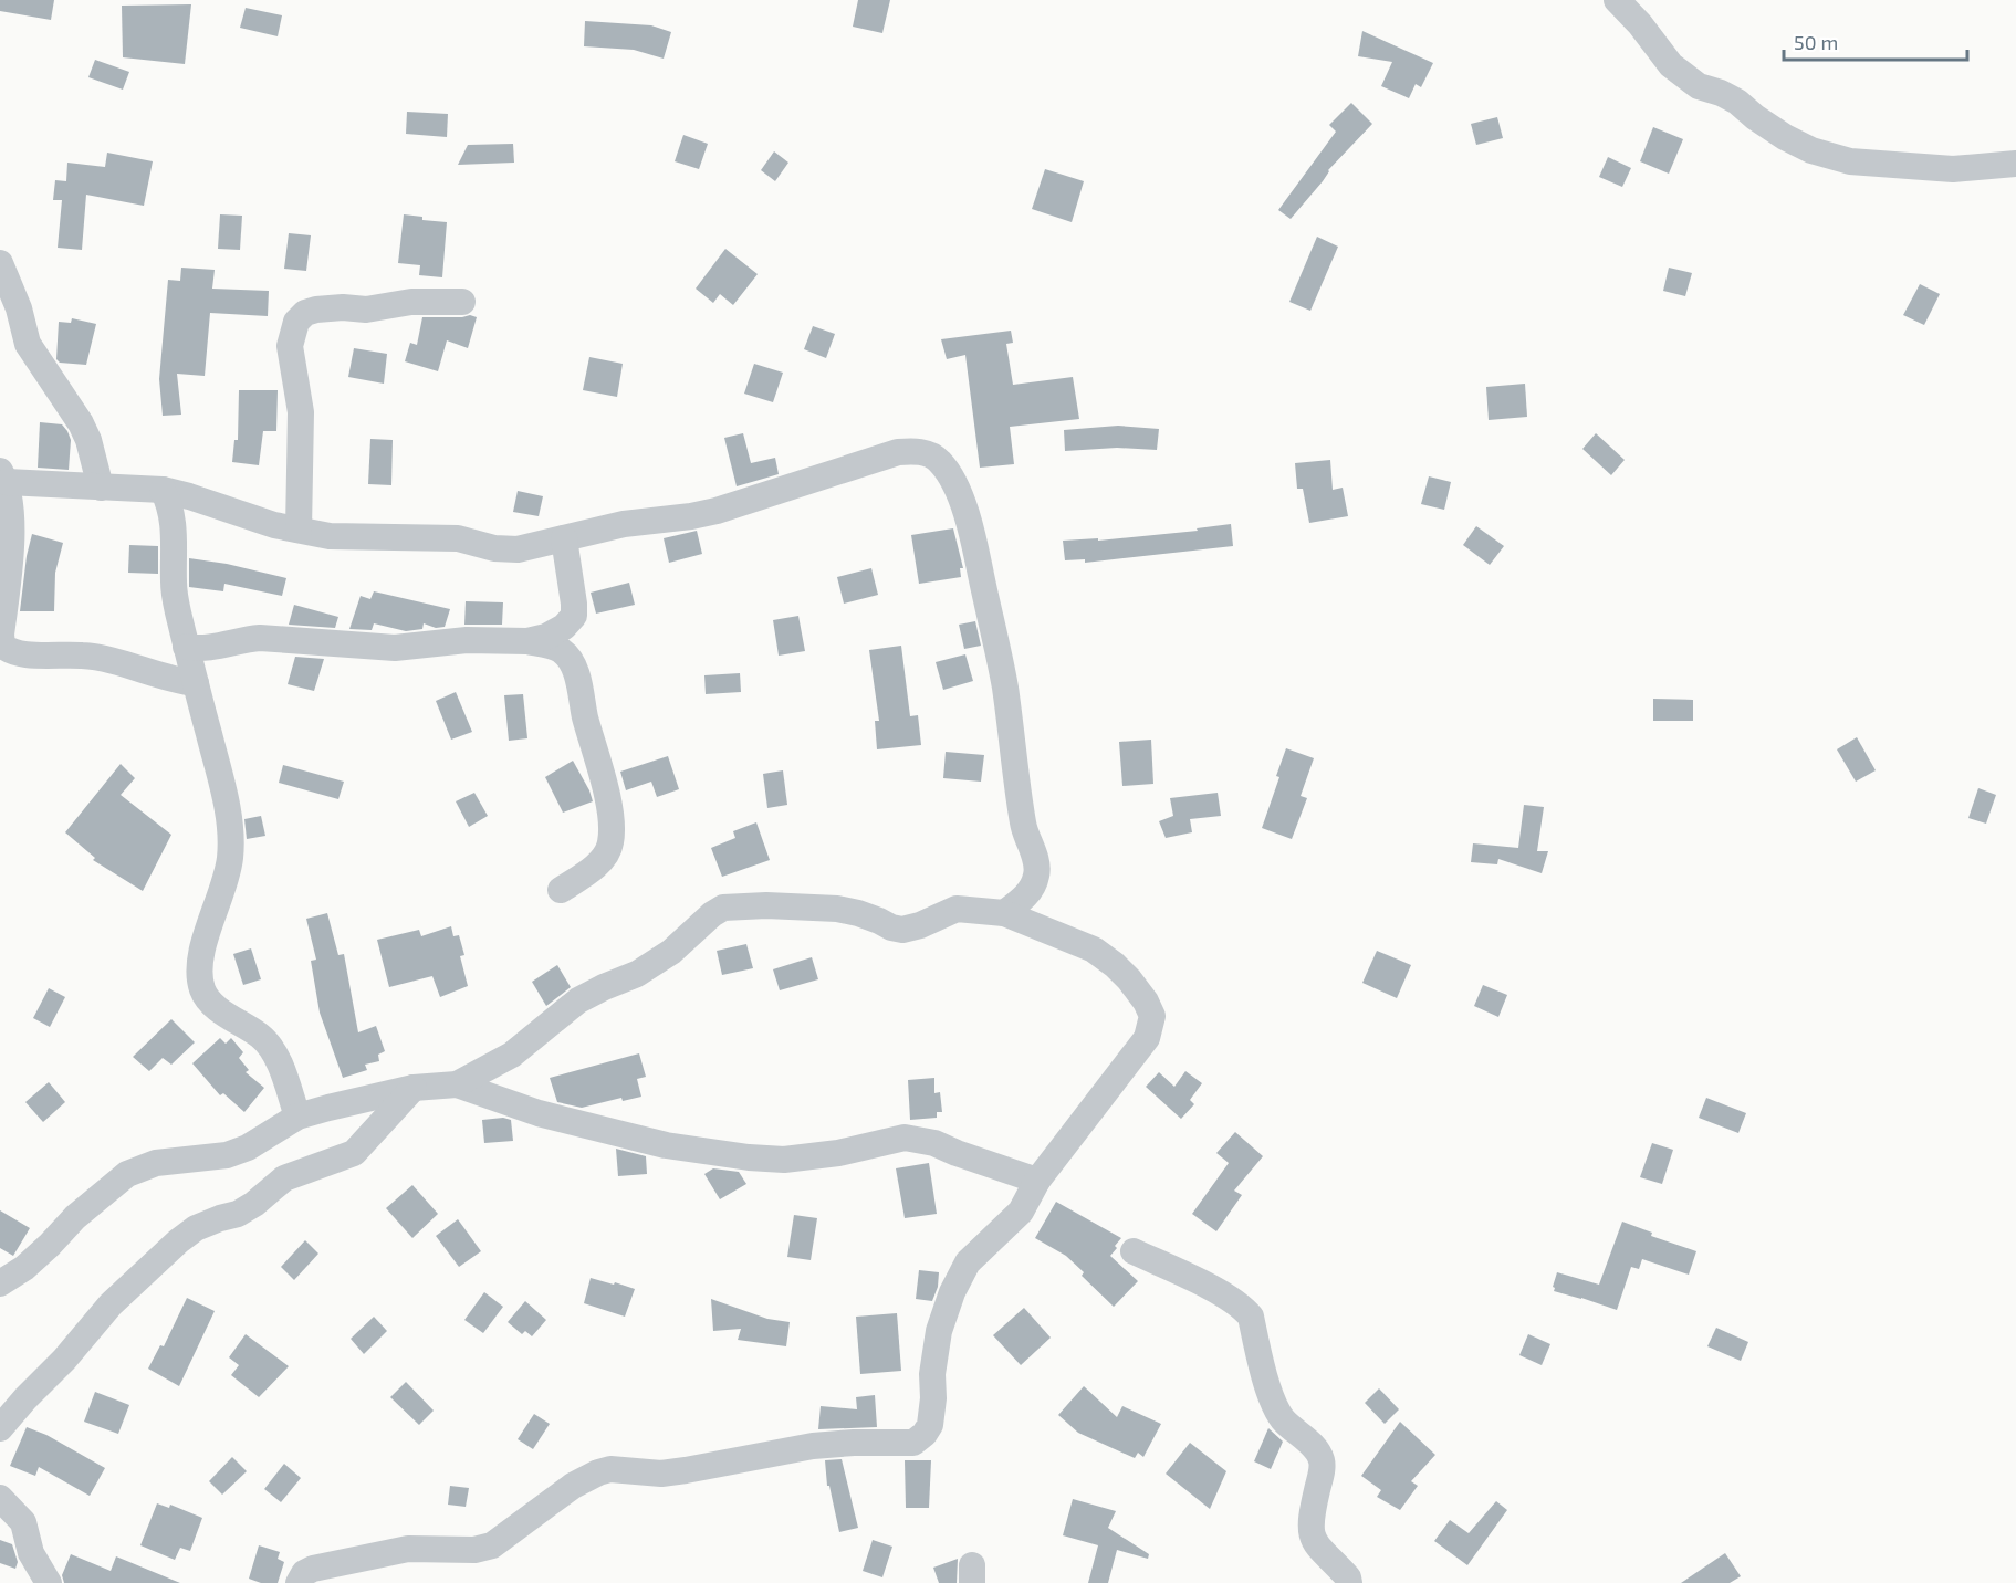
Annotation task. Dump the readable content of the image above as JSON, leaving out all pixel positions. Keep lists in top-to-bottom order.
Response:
{
  "scale_bar": "50 m"
}
